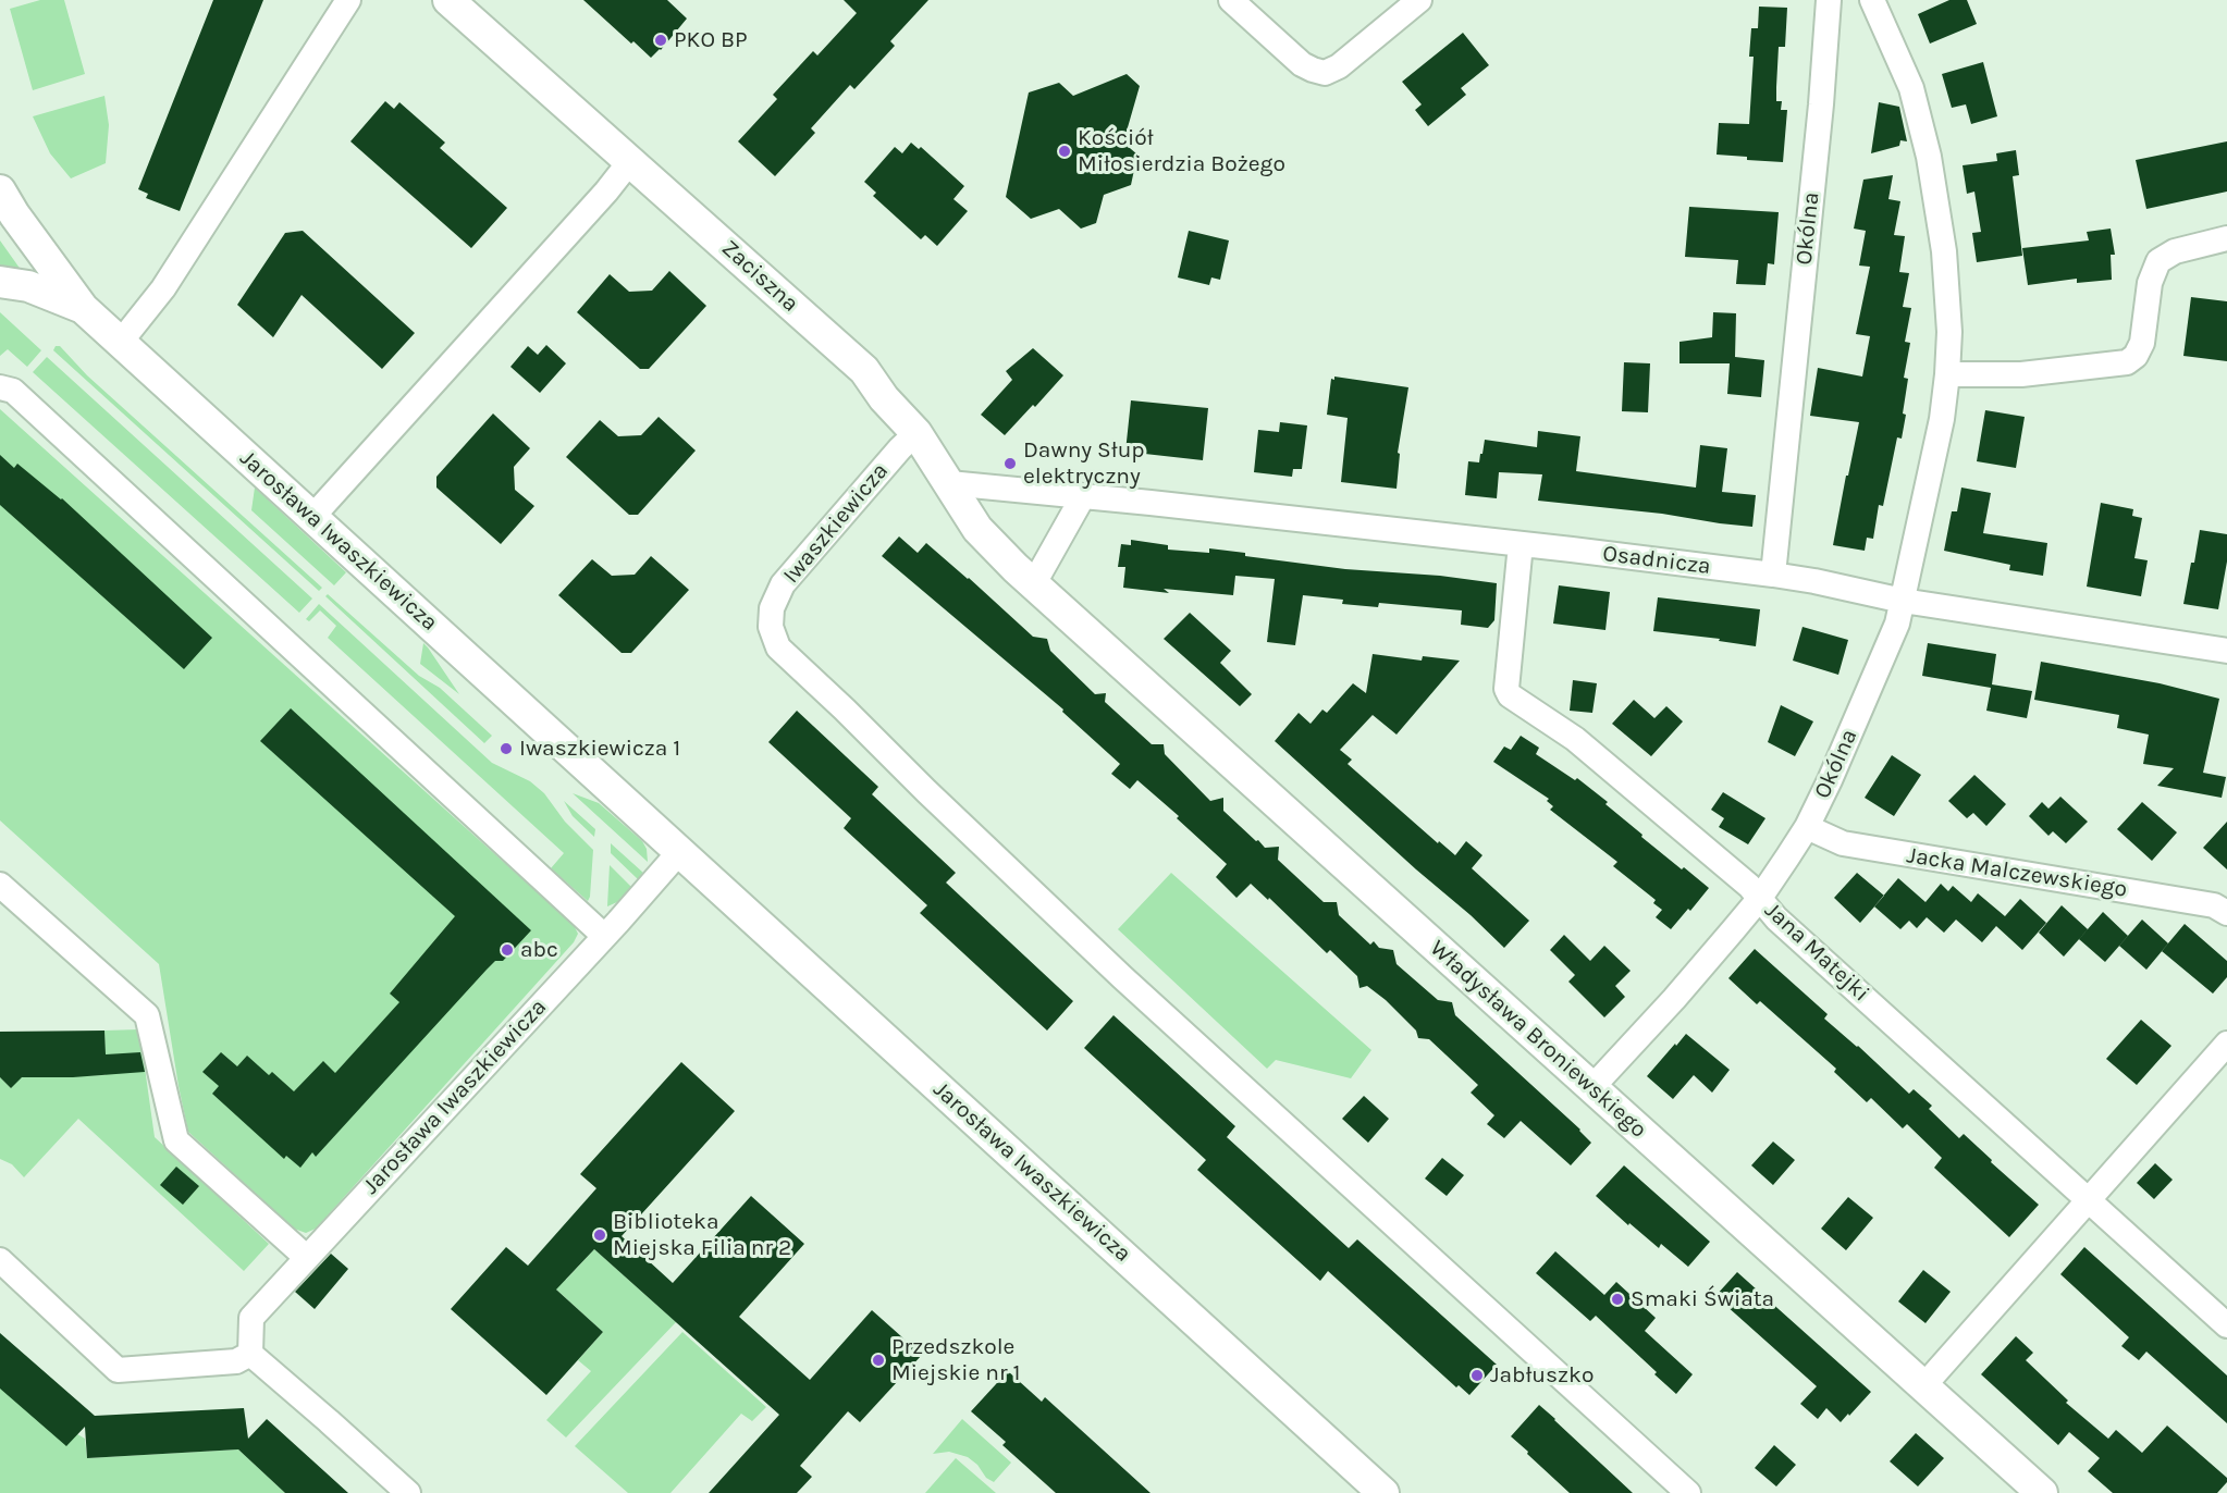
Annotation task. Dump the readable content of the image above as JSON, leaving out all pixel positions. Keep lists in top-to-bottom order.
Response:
{
  "streets": {
    "street": [
      "Okólna",
      "Zaciszna",
      "Iwaszkiewicza",
      "Jarosława Iwaszkiewicza",
      "Osadnicza",
      "Jacka Malczewskiego",
      "Jana Matejki",
      "Władysława Broniewskiego"
    ]
  },
  "crossings": [
    ["Okólna", "Osadnicza"],
    ["Okólna", "Jacka Malczewskiego"],
    ["Okólna", "Jana Matejki"],
    ["Okólna", "Władysława Broniewskiego"],
    ["Zaciszna", "Iwaszkiewicza"],
    ["Zaciszna", "Władysława Broniewskiego"],
    ["Osadnicza", "Jana Matejki"]
  ],
  "places": [
    "PKO BP",
    "Kościół Miłosierdzia Bożego",
    "Dawny Słup elektryczny",
    "Iwaszkiewicza 1",
    "abc",
    "Biblioteka Miejska Filia nr 2",
    "Smaki Świata",
    "Przedszkole Miejskie nr 1",
    "Jabłuszko"
  ]
}
